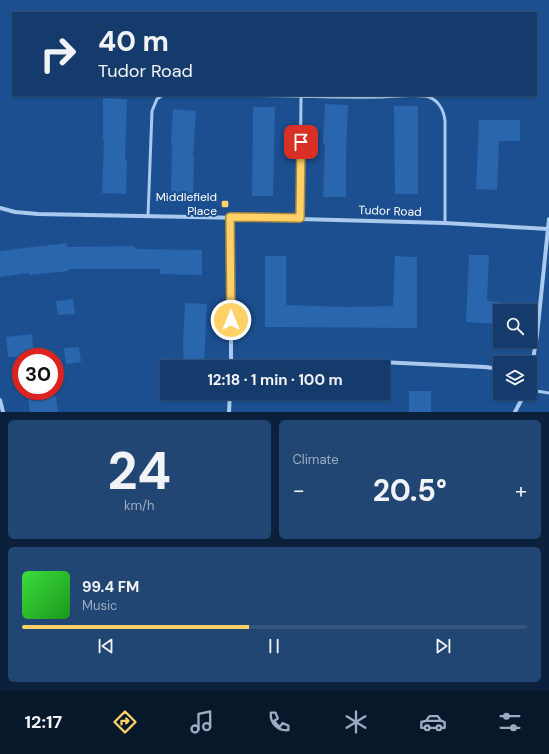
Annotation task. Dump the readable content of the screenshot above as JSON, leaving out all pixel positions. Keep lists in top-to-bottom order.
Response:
{
  "streets": {
    "street": ["Tudor Road"]
  },
  "places": {
    "transit": ["Middlefield Place"]
  },
  "page": {
    "turn": ["40 m", "Tudor Road"],
    "limit": "30",
    "trip": "12:18 · 1 min · 100 m",
    "tile": [
      ["24", "km/h"],
      "Climate"
    ],
    "heat": ["−", "20.5°", "+"],
    "song": ["99.4 FM", "Music"],
    "tabs": "12:17"
  }
}
